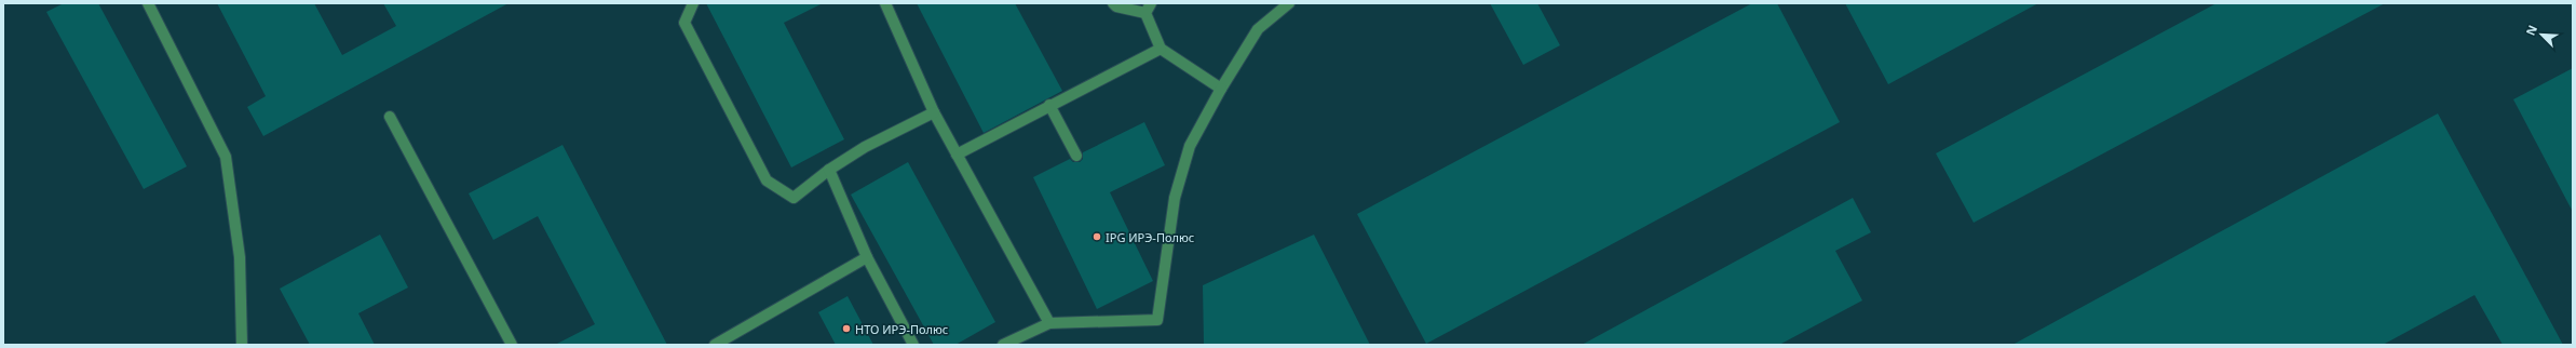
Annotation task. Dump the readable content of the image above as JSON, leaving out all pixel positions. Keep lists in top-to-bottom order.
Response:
{
  "places": ["IPG ИРЭ-Полюс", "НТО ИРЭ-Полюс"],
  "north": "top left"
}
